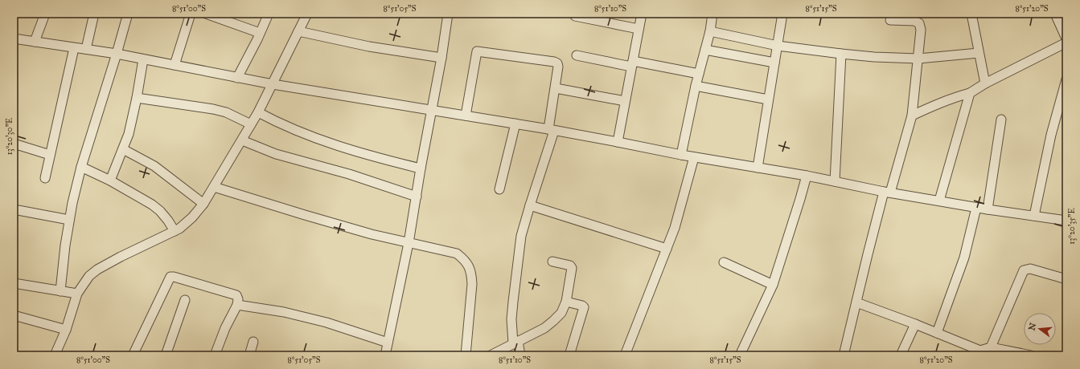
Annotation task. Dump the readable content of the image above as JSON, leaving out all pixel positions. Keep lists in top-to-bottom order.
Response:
{
  "north": "left",
  "coordinates": [
    "8°51'00\"S",
    "8°51'05\"S",
    "8°51'10\"S",
    "8°51'15\"S",
    "8°51'20\"S",
    "13°20'30\"E",
    "13°20'35\"E"
  ]
}
